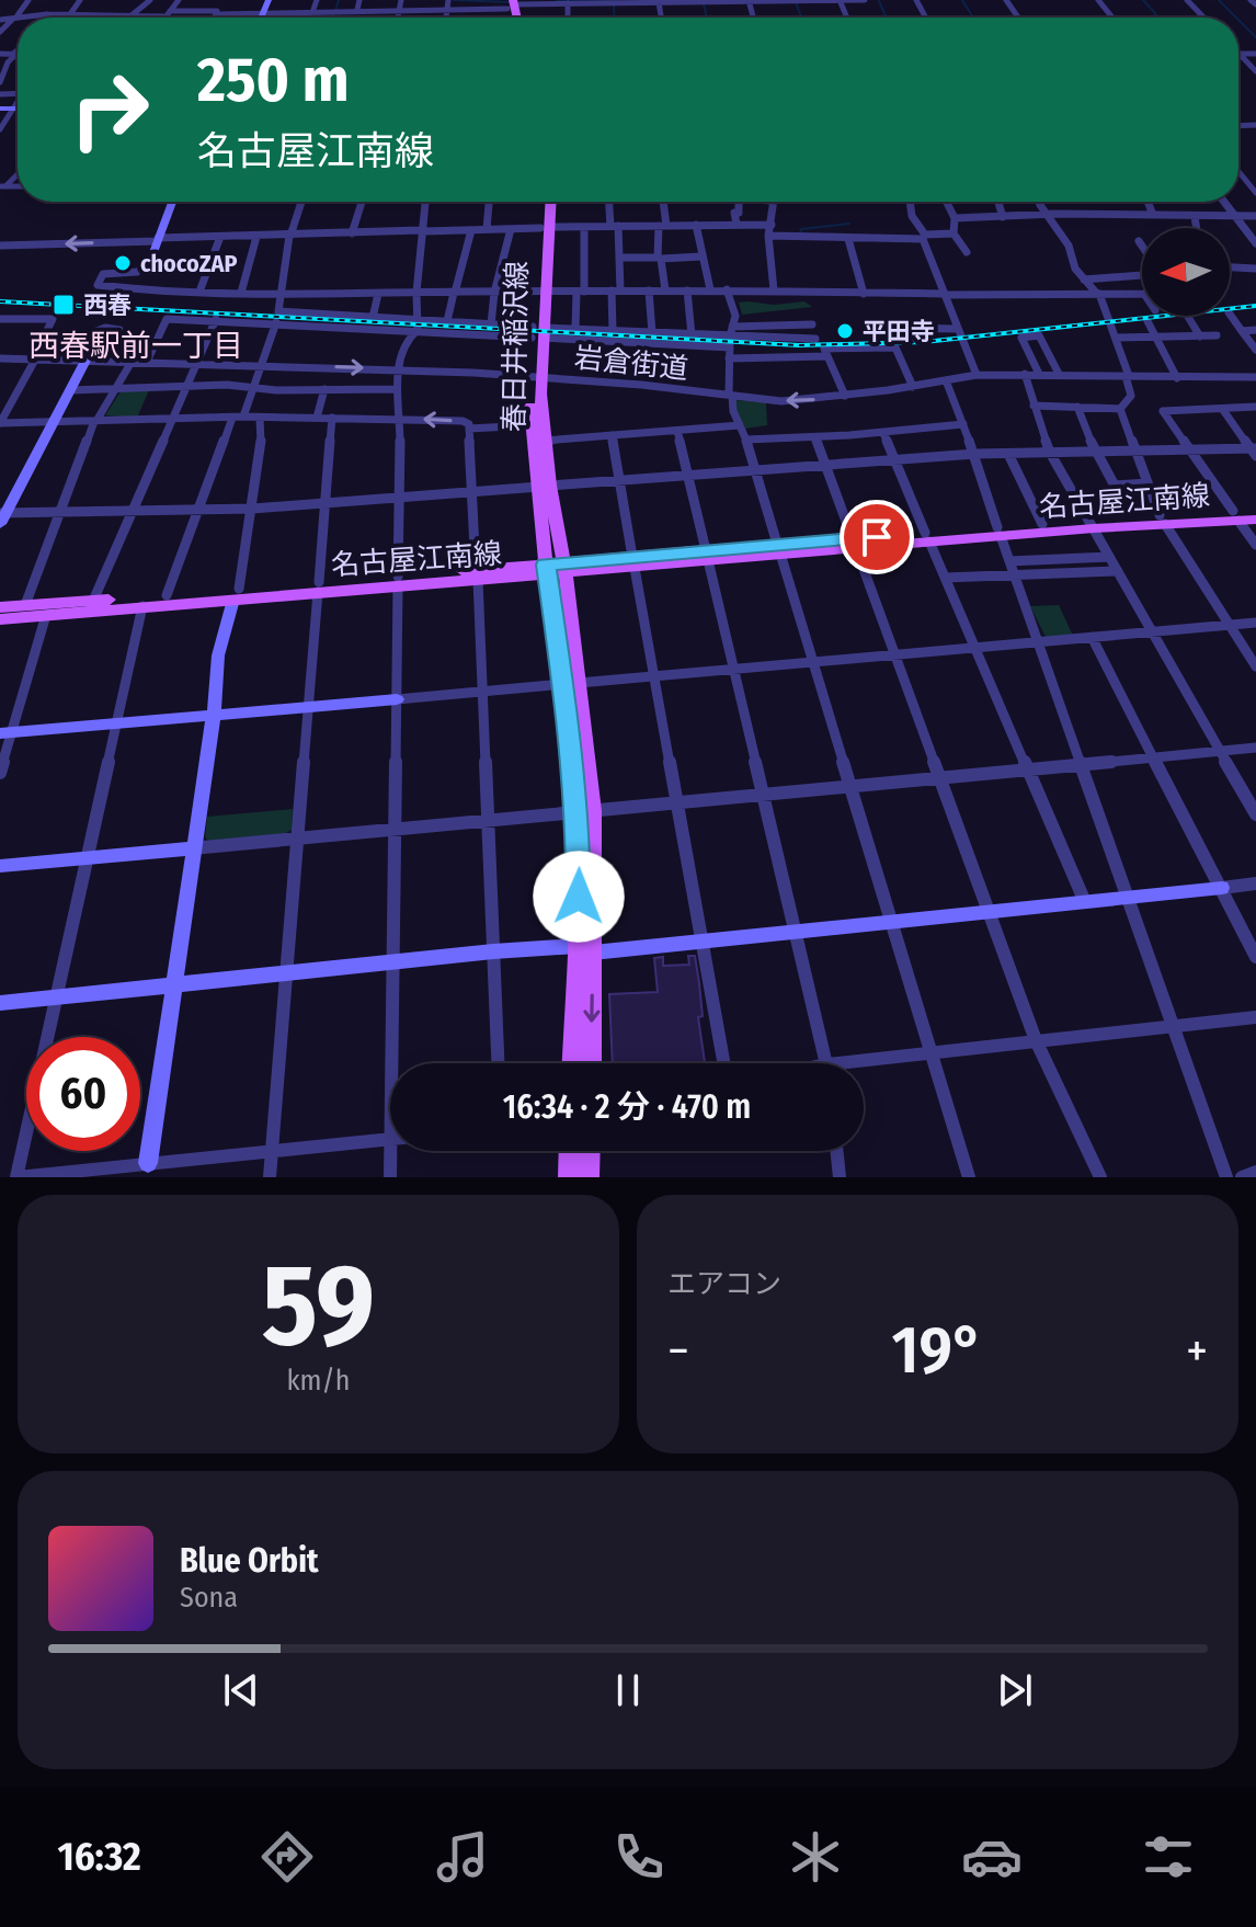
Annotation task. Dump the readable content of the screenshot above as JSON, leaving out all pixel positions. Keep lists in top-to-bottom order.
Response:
{
  "streets": {
    "main road": ["春日井稲沢線", "名古屋江南線"],
    "street": ["岩倉街道"]
  },
  "crossings": [
    ["春日井稲沢線", "岩倉街道"],
    ["春日井稲沢線", "名古屋江南線"]
  ],
  "districts": ["西春駅前一丁目"],
  "places": {
    "other": ["chocoZAP", "平田寺"],
    "transit": ["西春"]
  },
  "north": "left",
  "page": {
    "turn": ["250 m", "名古屋江南線"],
    "limit": "60",
    "trip": "16:34 · 2 分 · 470 m",
    "tile": [
      ["59", "km/h"],
      "エアコン"
    ],
    "heat": ["−", "19°", "+"],
    "song": ["Blue Orbit", "Sona"],
    "tabs": "16:32"
  }
}
